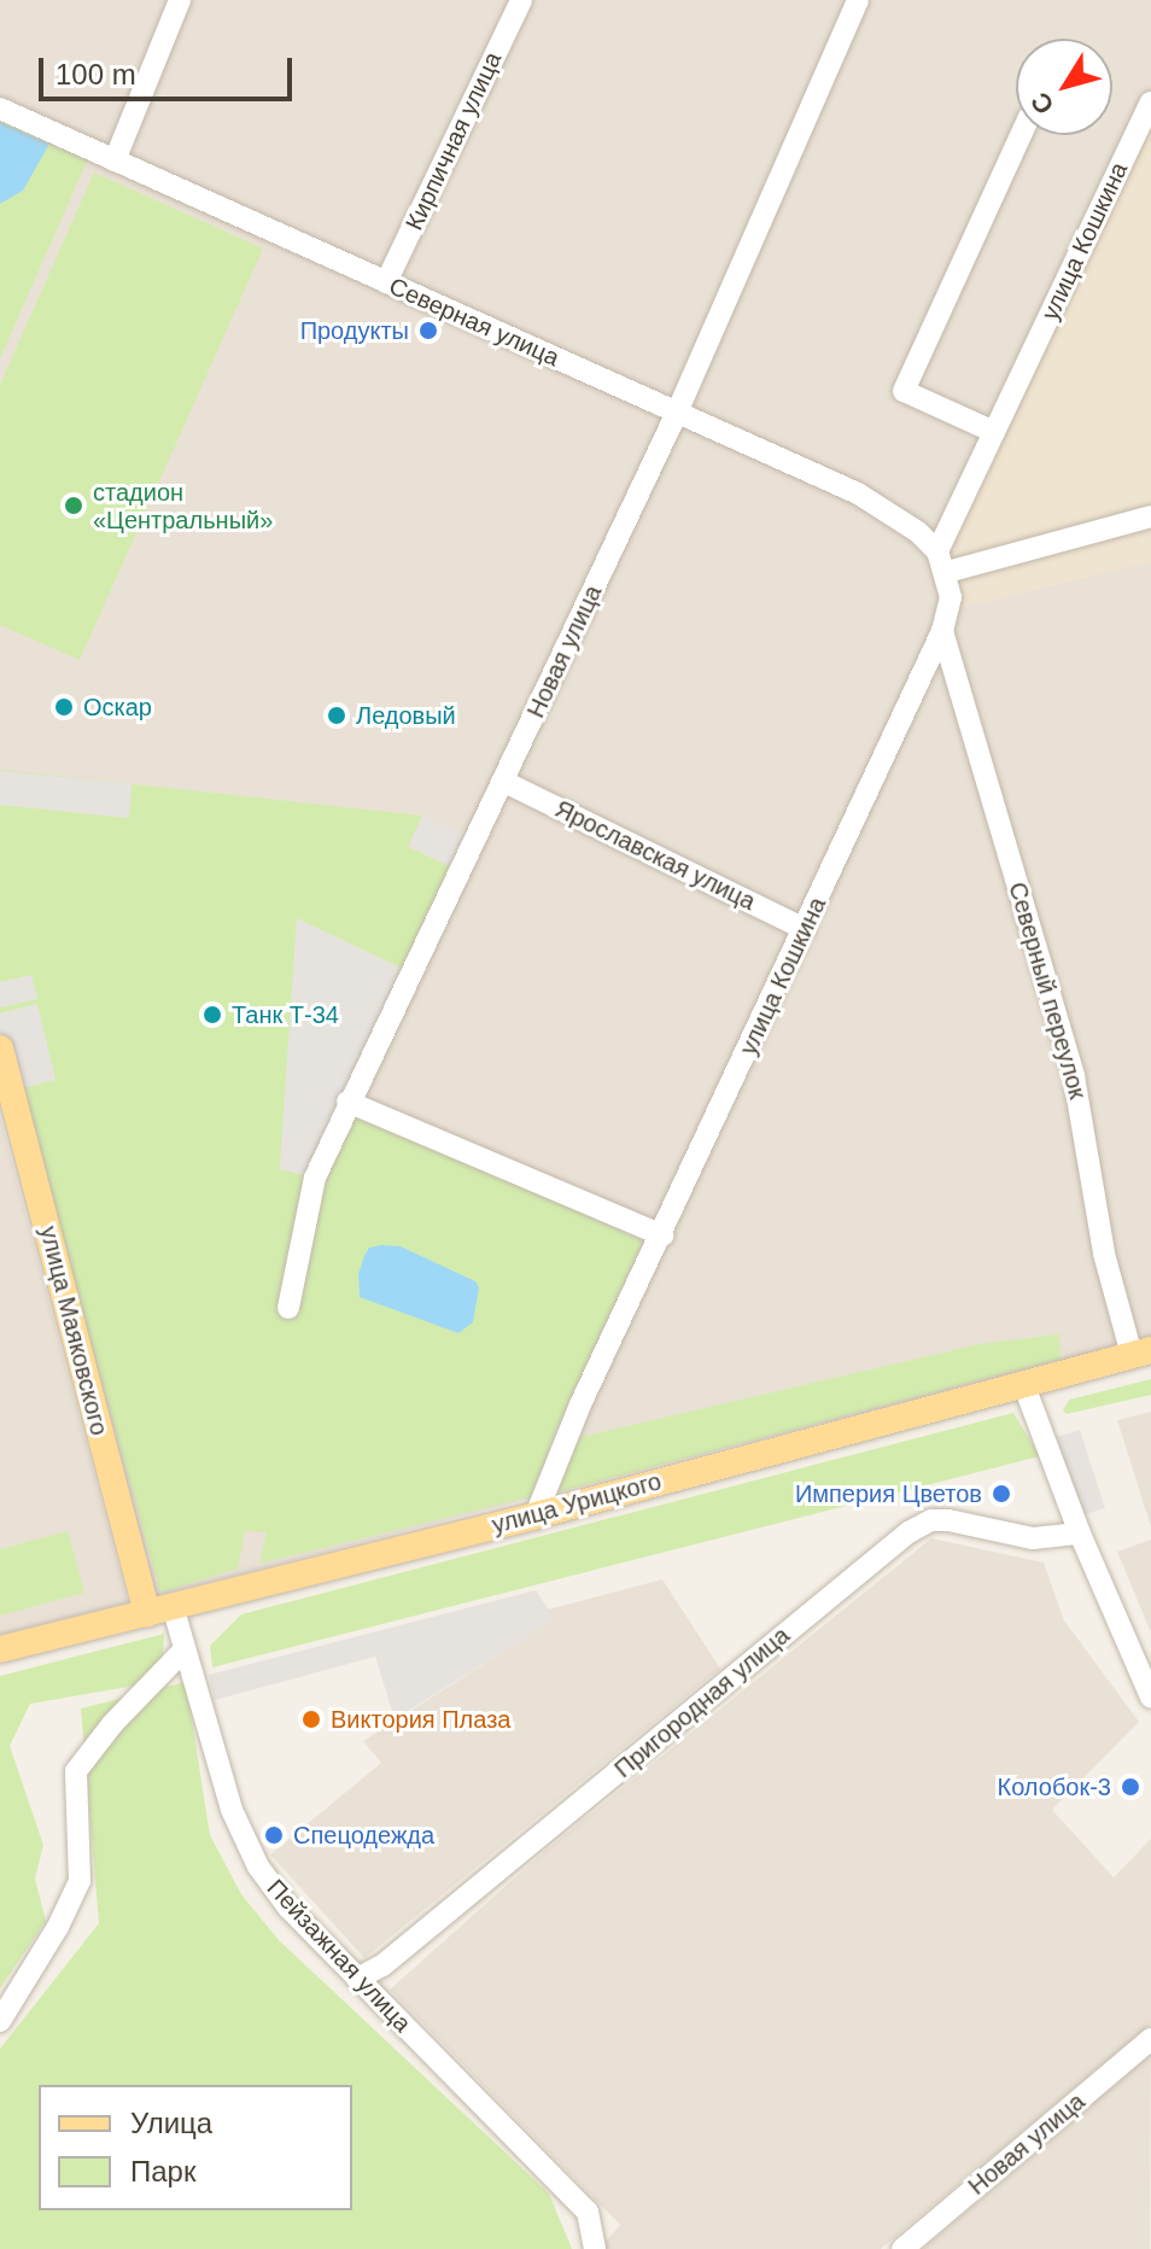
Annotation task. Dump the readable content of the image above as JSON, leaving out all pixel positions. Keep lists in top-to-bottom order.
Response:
{
  "streets": {
    "main road": ["улица Маяковского", "улица Урицкого"],
    "street": [
      "Кирпичная улица",
      "улица Кошкина",
      "Северная улица",
      "Новая улица",
      "Ярославская улица",
      "Северный переулок",
      "Пригородная улица",
      "Пейзажная улица"
    ]
  },
  "crossings": [
    ["Кирпичная улица", "Северная улица"],
    ["улица Кошкина", "Северная улица"],
    ["улица Кошкина", "Ярославская улица"],
    ["улица Кошкина", "Северный переулок"],
    ["улица Кошкина", "улица Урицкого"],
    ["Северная улица", "Новая улица"],
    ["Новая улица", "Ярославская улица"],
    ["Северный переулок", "улица Урицкого"],
    ["улица Маяковского", "улица Урицкого"],
    ["улица Маяковского", "Пейзажная улица"],
    ["улица Урицкого", "Пейзажная улица"],
    ["Пригородная улица", "Пейзажная улица"]
  ],
  "places": [
    "Продукты",
    "стадион «Центральный»",
    "Оскар",
    "Ледовый",
    "Танк Т-34",
    "Империя Цветов",
    "Виктория Плаза",
    "Колобок-3",
    "Спецодежда"
  ],
  "legend": ["Улица", "Парк"],
  "scale_bar": "100 m",
  "north": "bottom left"
}
